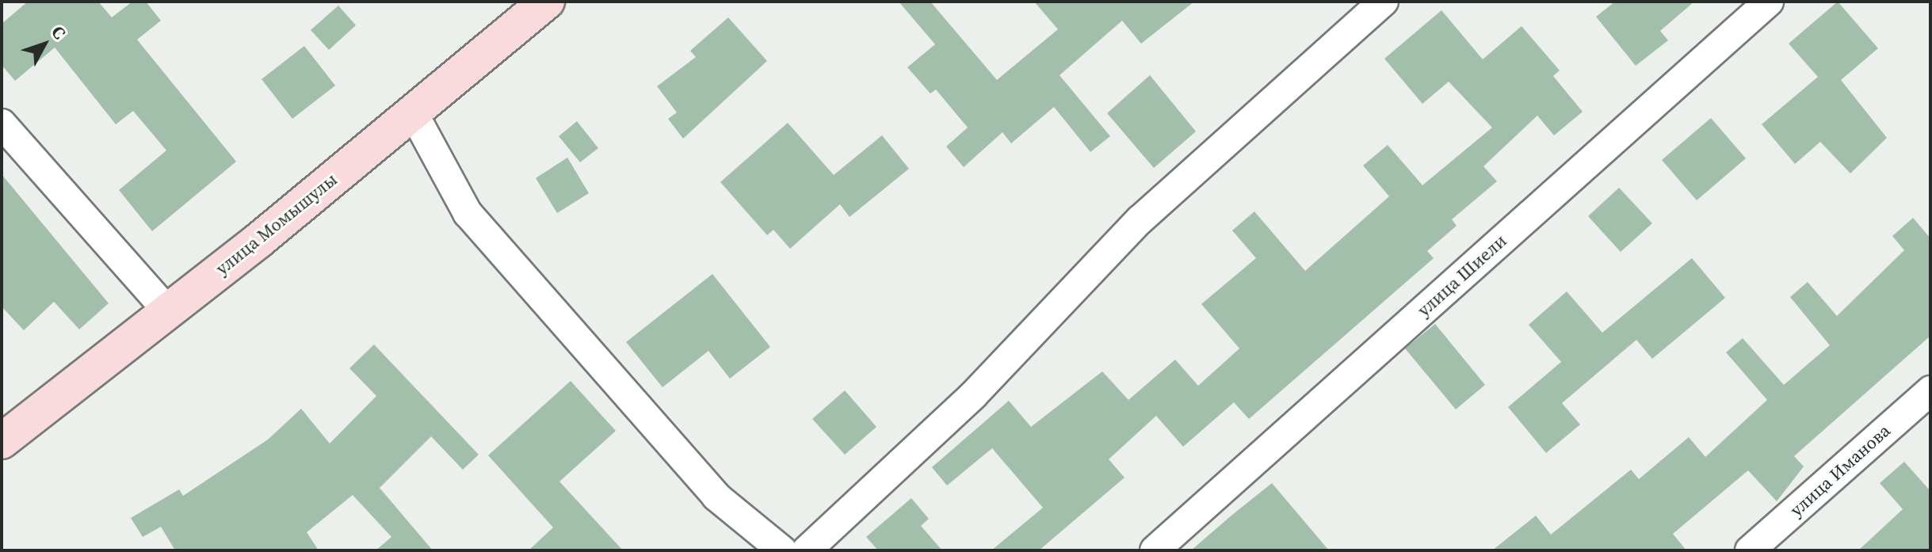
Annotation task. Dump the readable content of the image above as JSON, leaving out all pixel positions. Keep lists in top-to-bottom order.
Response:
{
  "streets": {
    "street": ["улица Момышулы", "улица Шиели", "улица Иманова"]
  },
  "north": "top right"
}
